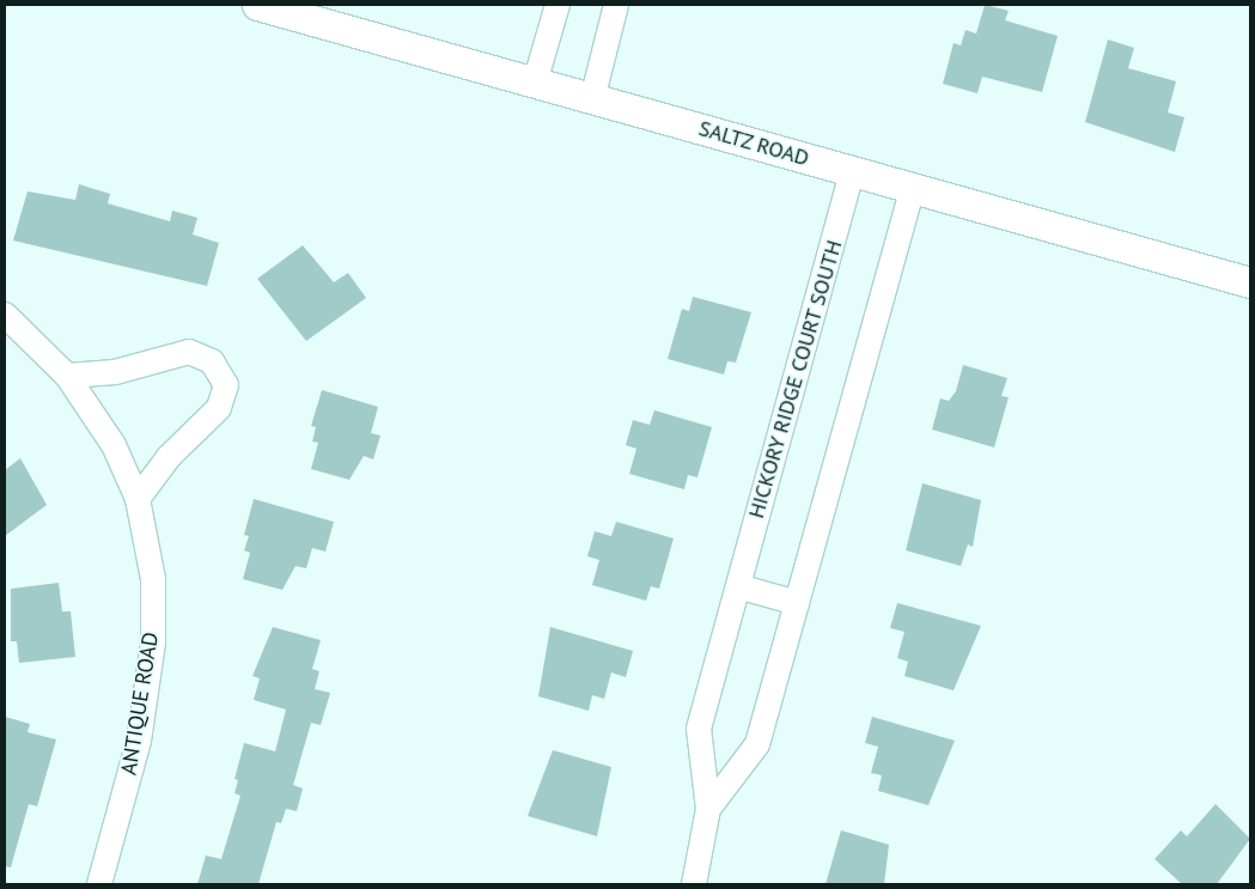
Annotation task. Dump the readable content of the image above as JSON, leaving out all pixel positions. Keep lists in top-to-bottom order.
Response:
{
  "streets": {
    "street": ["SALTZ ROAD", "HICKORY RIDGE COURT SOUTH", "ANTIQUE ROAD"]
  },
  "crossings": [
    ["SALTZ ROAD", "HICKORY RIDGE COURT SOUTH"]
  ]
}
